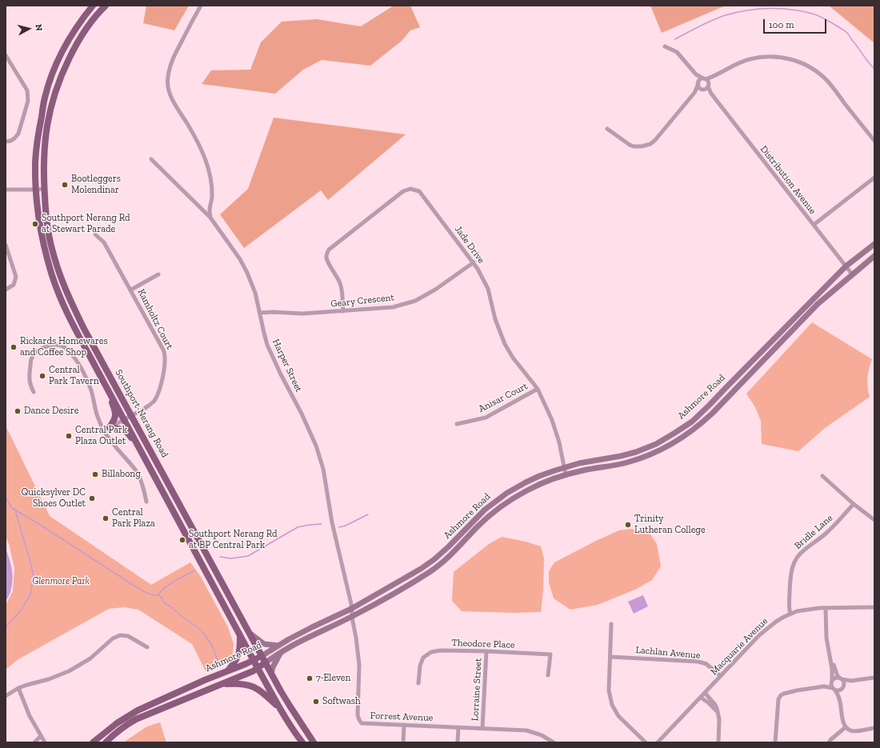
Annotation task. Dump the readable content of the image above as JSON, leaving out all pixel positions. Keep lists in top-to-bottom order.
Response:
{
  "streets": {
    "main road": ["Ashmore Road", "Southport-Nerang Road"],
    "street": [
      "Distribution Avenue",
      "Jade Drive",
      "Geary Crescent",
      "Kamholtz Court",
      "Harper Street",
      "Anisar Court",
      "Bridle Lane",
      "Theodore Place",
      "Macquarie Avenue",
      "Lachlan Avenue",
      "Lorraine Street",
      "Forrest Avenue"
    ]
  },
  "crossings": [
    ["Distribution Avenue", "Ashmore Road"],
    ["Jade Drive", "Geary Crescent"],
    ["Jade Drive", "Ashmore Road"],
    ["Jade Drive", "Anisar Court"],
    ["Geary Crescent", "Harper Street"],
    ["Kamholtz Court", "Southport-Nerang Road"],
    ["Harper Street", "Ashmore Road"],
    ["Harper Street", "Forrest Avenue"],
    ["Ashmore Road", "Southport-Nerang Road"],
    ["Ashmore Road", "Forrest Avenue"],
    ["Bridle Lane", "Macquarie Avenue"],
    ["Theodore Place", "Lorraine Street"],
    ["Macquarie Avenue", "Lachlan Avenue"],
    ["Lorraine Street", "Forrest Avenue"]
  ],
  "parks": ["Glenmore Park"],
  "places": [
    "Bootleggers Molendinar",
    "Southport Nerang Rd at Stewart Parade",
    "Rickards Homewares and Coffee Shop",
    "Central Park Tavern",
    "Dance Desire",
    "Central Park Plaza Outlet",
    "Billabong",
    "Quicksylver DC Shoes Outlet",
    "Central Park Plaza",
    "Trinity Lutheran College",
    "Southport Nerang Rd at BP Central Park",
    "7-Eleven",
    "Softwash"
  ],
  "scale_bar": "100 m",
  "north": "right"
}
